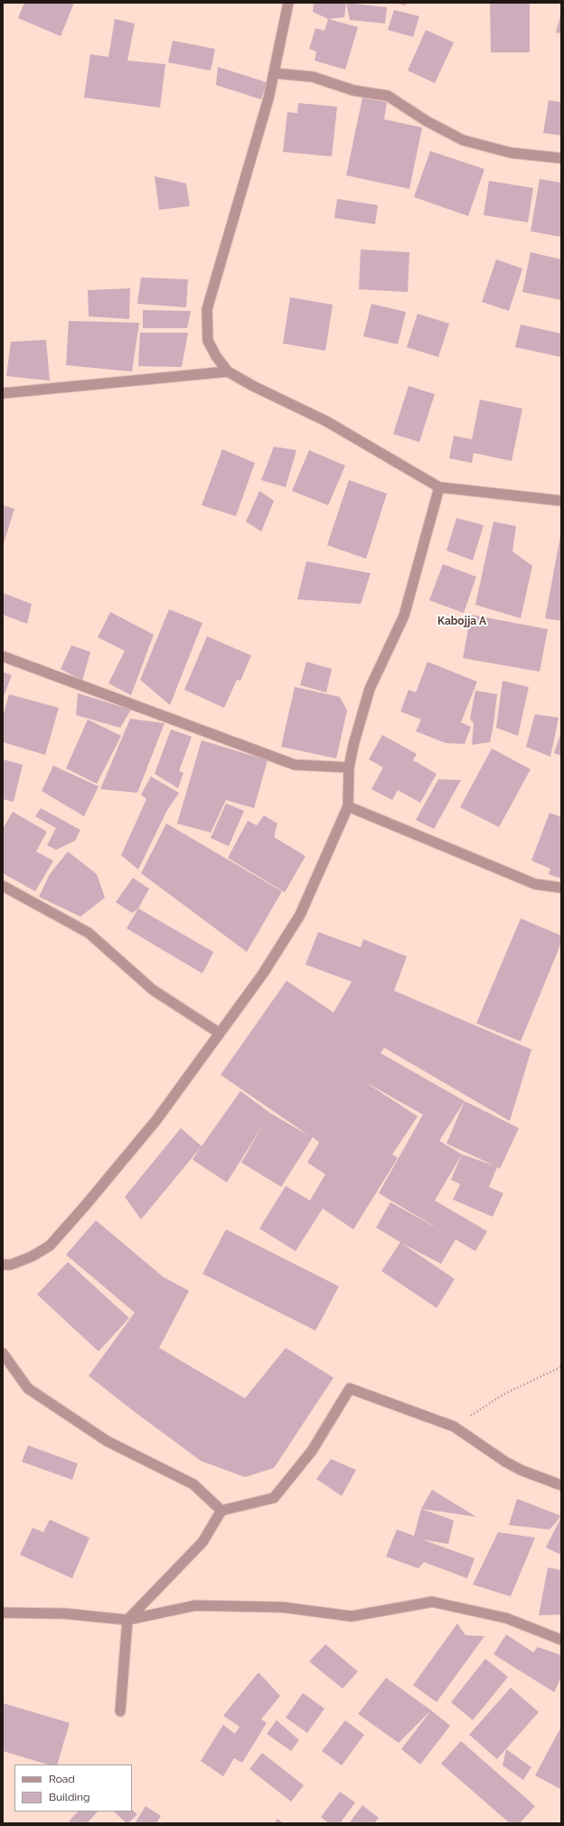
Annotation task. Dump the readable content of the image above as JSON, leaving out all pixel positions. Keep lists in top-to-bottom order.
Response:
{
  "districts": ["Kabojja A"],
  "legend": ["Road", "Building"]
}
